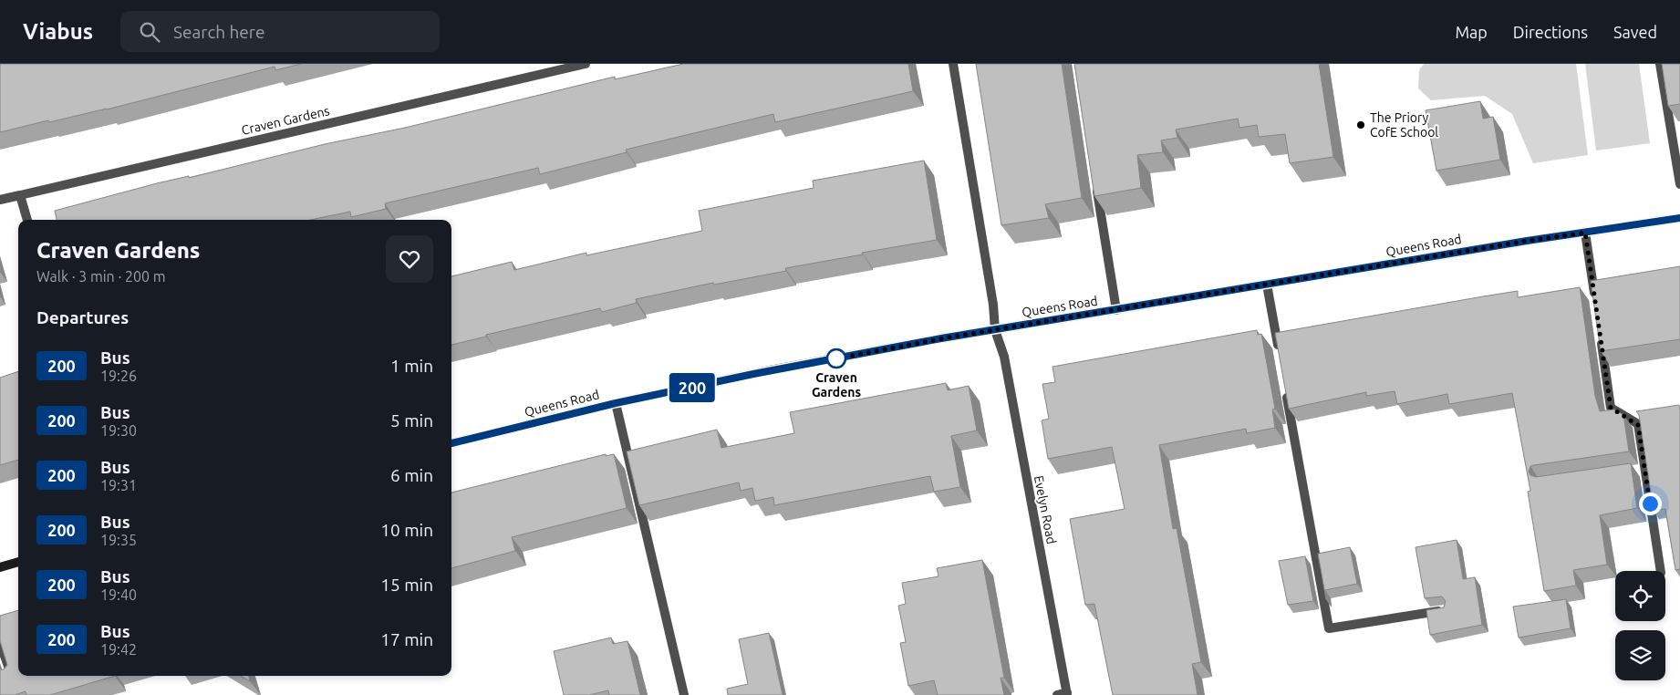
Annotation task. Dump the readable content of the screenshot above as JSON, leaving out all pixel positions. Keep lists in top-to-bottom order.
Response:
{
  "streets": {
    "street": ["Craven Gardens", "Queens Road", "Evelyn Road"]
  },
  "crossings": [
    ["Queens Road", "Evelyn Road"]
  ],
  "places": ["The Priory CofE School", "Craven Gardens"],
  "lines": ["bus line 200"],
  "page": {
    "header": "Viabus",
    "search": "Search here",
    "nav": ["Map", "Directions", "Saved"],
    "on_map": "200",
    "heading": [
      ["Craven Gardens", "Walk · 3 min · 200 m"],
      "Departures"
    ],
    "list": [
      {
        "mark": "200",
        "name": "Bus",
        "note": "19:26",
        "value": "1 min"
      },
      {
        "mark": "200",
        "name": "Bus",
        "note": "19:30",
        "value": "5 min"
      },
      {
        "mark": "200",
        "name": "Bus",
        "note": "19:31",
        "value": "6 min"
      },
      {
        "mark": "200",
        "name": "Bus",
        "note": "19:35",
        "value": "10 min"
      },
      {
        "mark": "200",
        "name": "Bus",
        "note": "19:40",
        "value": "15 min"
      },
      {
        "mark": "200",
        "name": "Bus",
        "note": "19:42",
        "value": "17 min"
      }
    ]
  }
}
